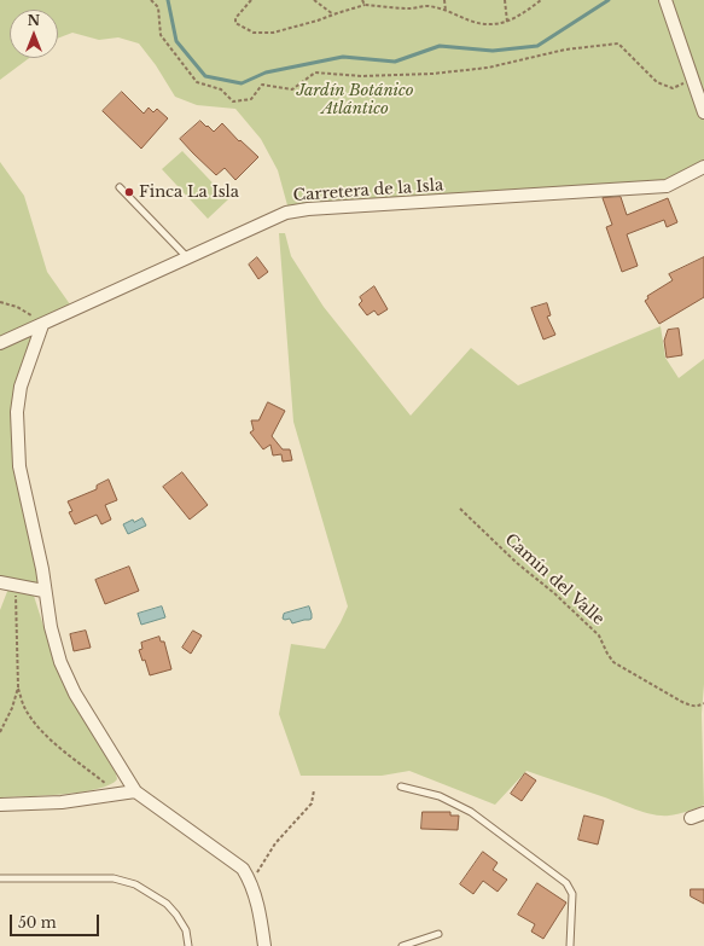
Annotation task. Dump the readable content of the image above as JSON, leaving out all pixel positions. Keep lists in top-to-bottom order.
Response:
{
  "streets": {
    "street": ["Carretera de la Isla"],
    "path": ["Camín del Valle"]
  },
  "parks": ["Jardín Botánico Atlántico"],
  "places": ["Finca La Isla"],
  "scale_bar": "50 m",
  "north": "top"
}
